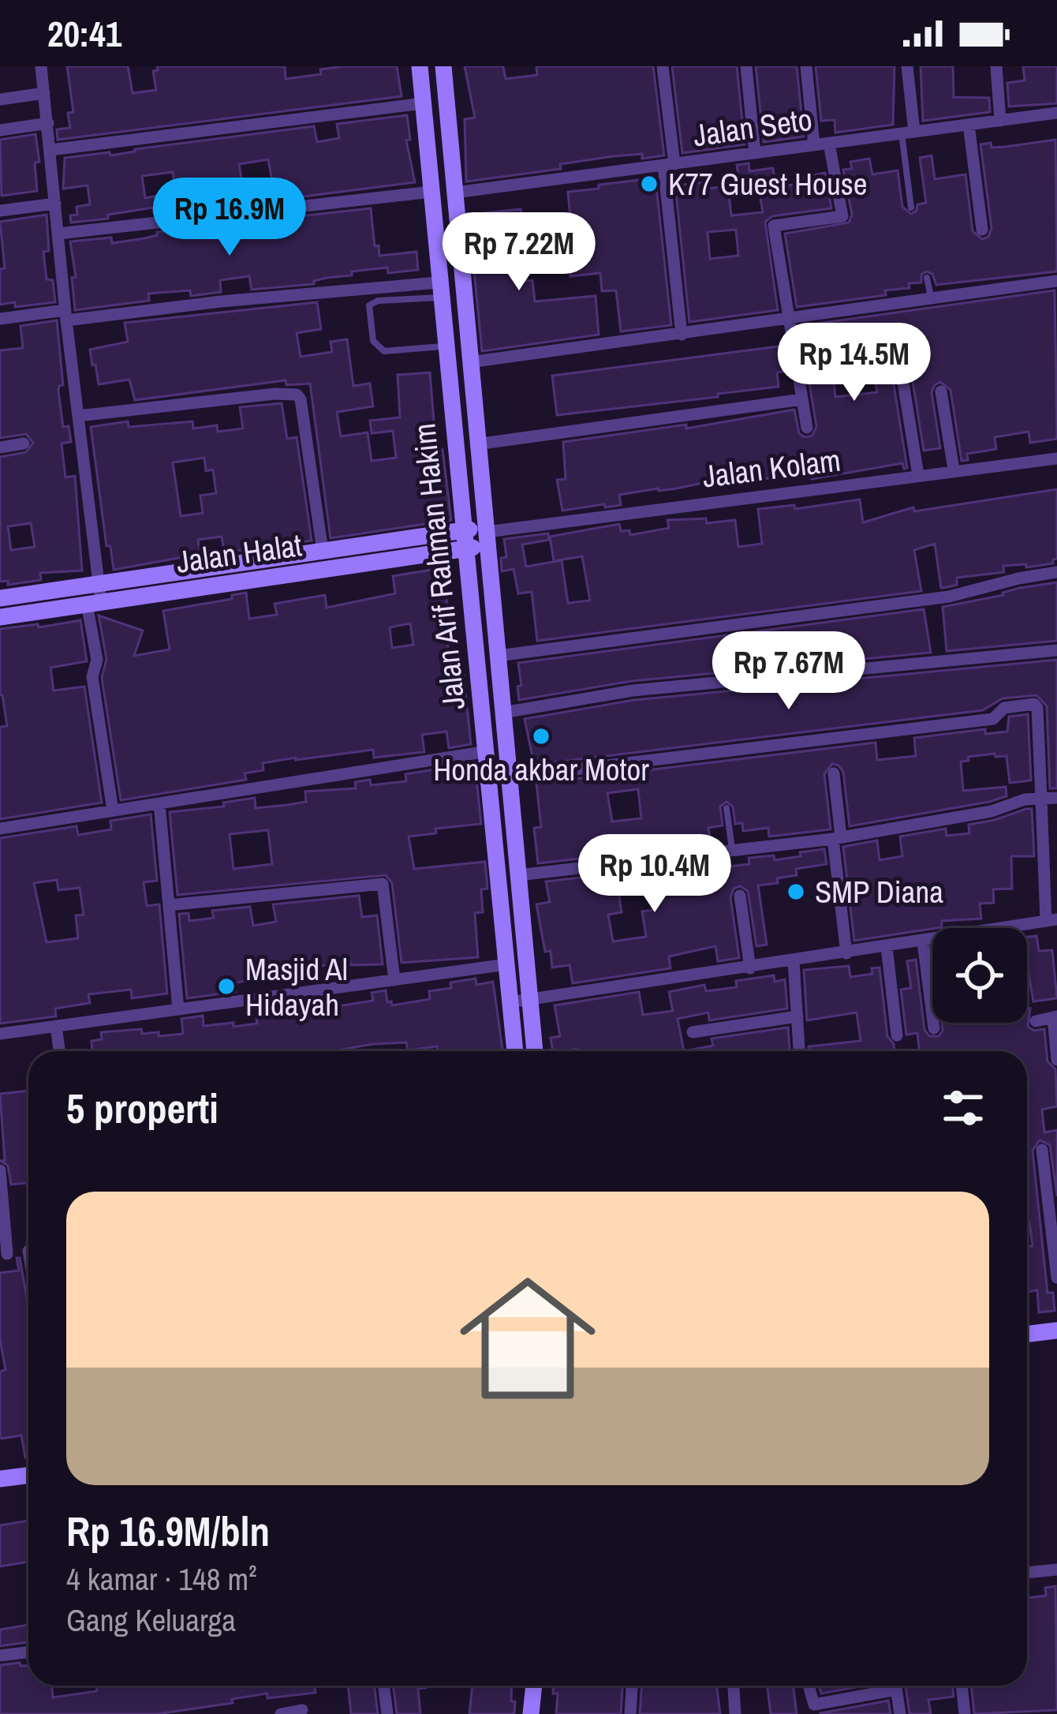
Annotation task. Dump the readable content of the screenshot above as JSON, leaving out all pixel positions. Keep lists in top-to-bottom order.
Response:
{
  "streets": {
    "main road": ["Jalan Halat", "Jalan Arif Rahman Hakim"],
    "street": ["Jalan Seto", "Jalan Kolam"]
  },
  "crossings": [
    ["Jalan Seto", "Jalan Arif Rahman Hakim"],
    ["Jalan Kolam", "Jalan Halat"],
    ["Jalan Kolam", "Jalan Arif Rahman Hakim"],
    ["Jalan Halat", "Jalan Arif Rahman Hakim"]
  ],
  "places": [
    "K77 Guest House",
    "Honda akbar Motor",
    "SMP Diana",
    "Masjid Al Hidayah"
  ],
  "page": {
    "status": "20:41",
    "price": [
      "Rp 16.9M",
      "Rp 7.22M",
      "Rp 14.5M",
      "Rp 7.67M",
      "Rp 10.4M"
    ],
    "heading": "5 properti",
    "list": [
      {
        "name": "Rp 16.9M/bln",
        "note": "4 kamar · 148 m² · Gang Keluarga"
      }
    ]
  }
}
